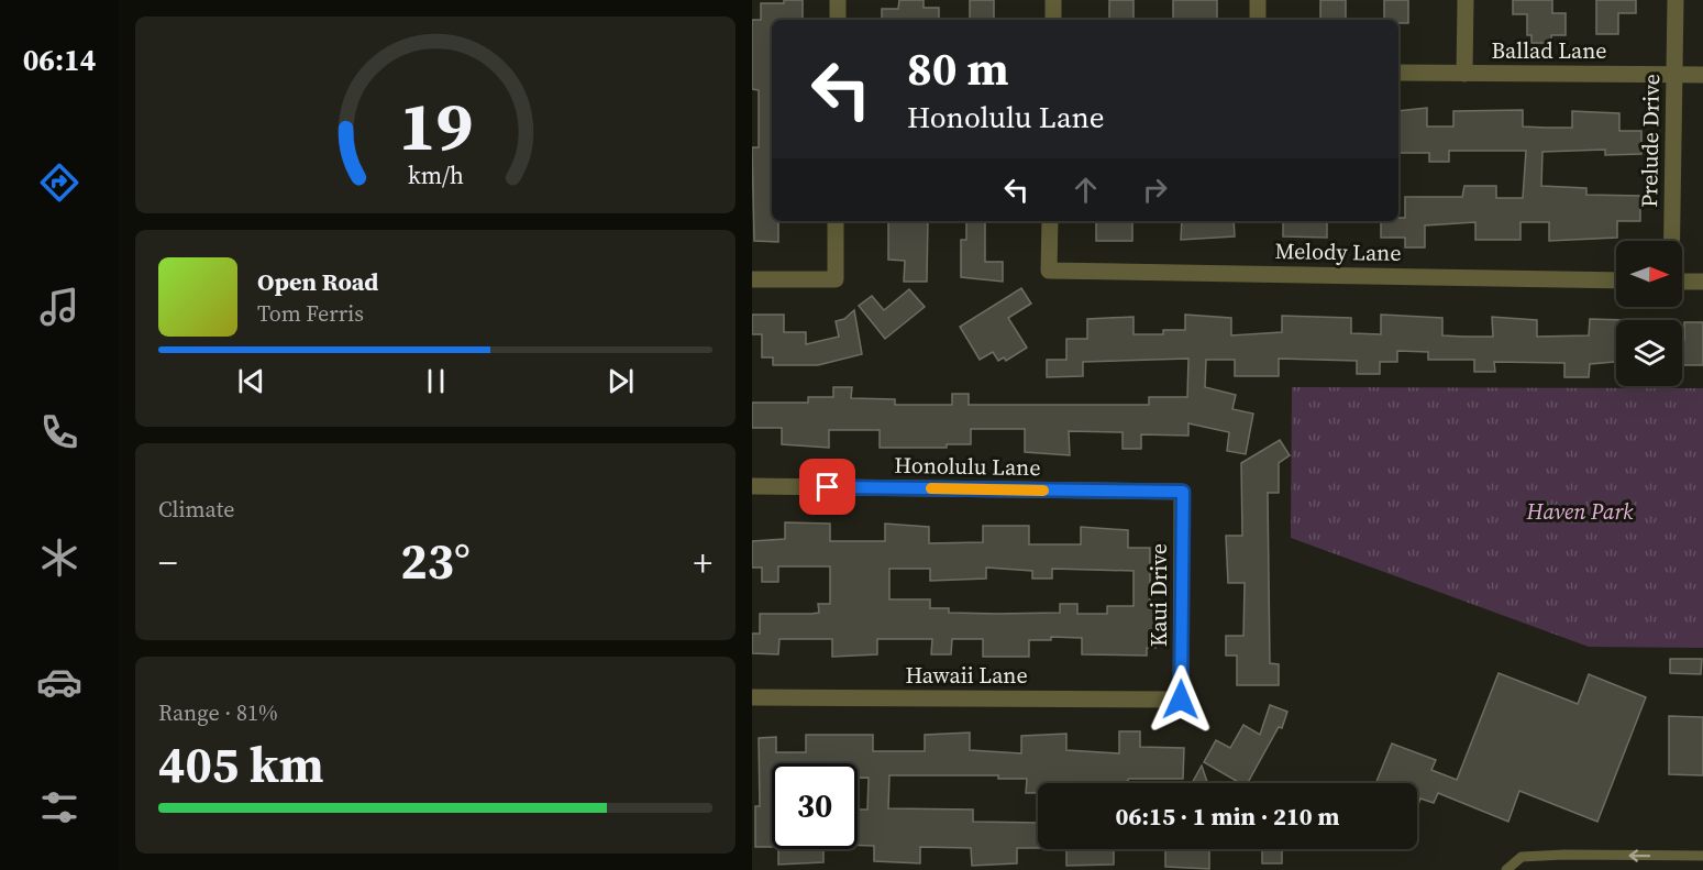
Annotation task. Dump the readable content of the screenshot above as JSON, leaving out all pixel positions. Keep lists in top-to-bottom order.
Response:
{
  "streets": {
    "street": [
      "Ballad Lane",
      "Prelude Drive",
      "Melody Lane",
      "Honolulu Lane",
      "Kaui Drive",
      "Hawaii Lane"
    ]
  },
  "crossings": [
    ["Ballad Lane", "Prelude Drive"],
    ["Honolulu Lane", "Kaui Drive"],
    ["Kaui Drive", "Hawaii Lane"]
  ],
  "parks": ["Haven Park"],
  "north": "right",
  "page": {
    "tabs": "06:14",
    "turn": ["80 m", "Honolulu Lane"],
    "song": ["Open Road", "Tom Ferris"],
    "tile": [
      "Climate",
      ["Range · 81%", "405 km"]
    ],
    "heat": ["−", "23°", "+"],
    "limit": "30",
    "trip": "06:15 · 1 min · 210 m",
    "gauge": ["19", "km/h"]
  }
}
